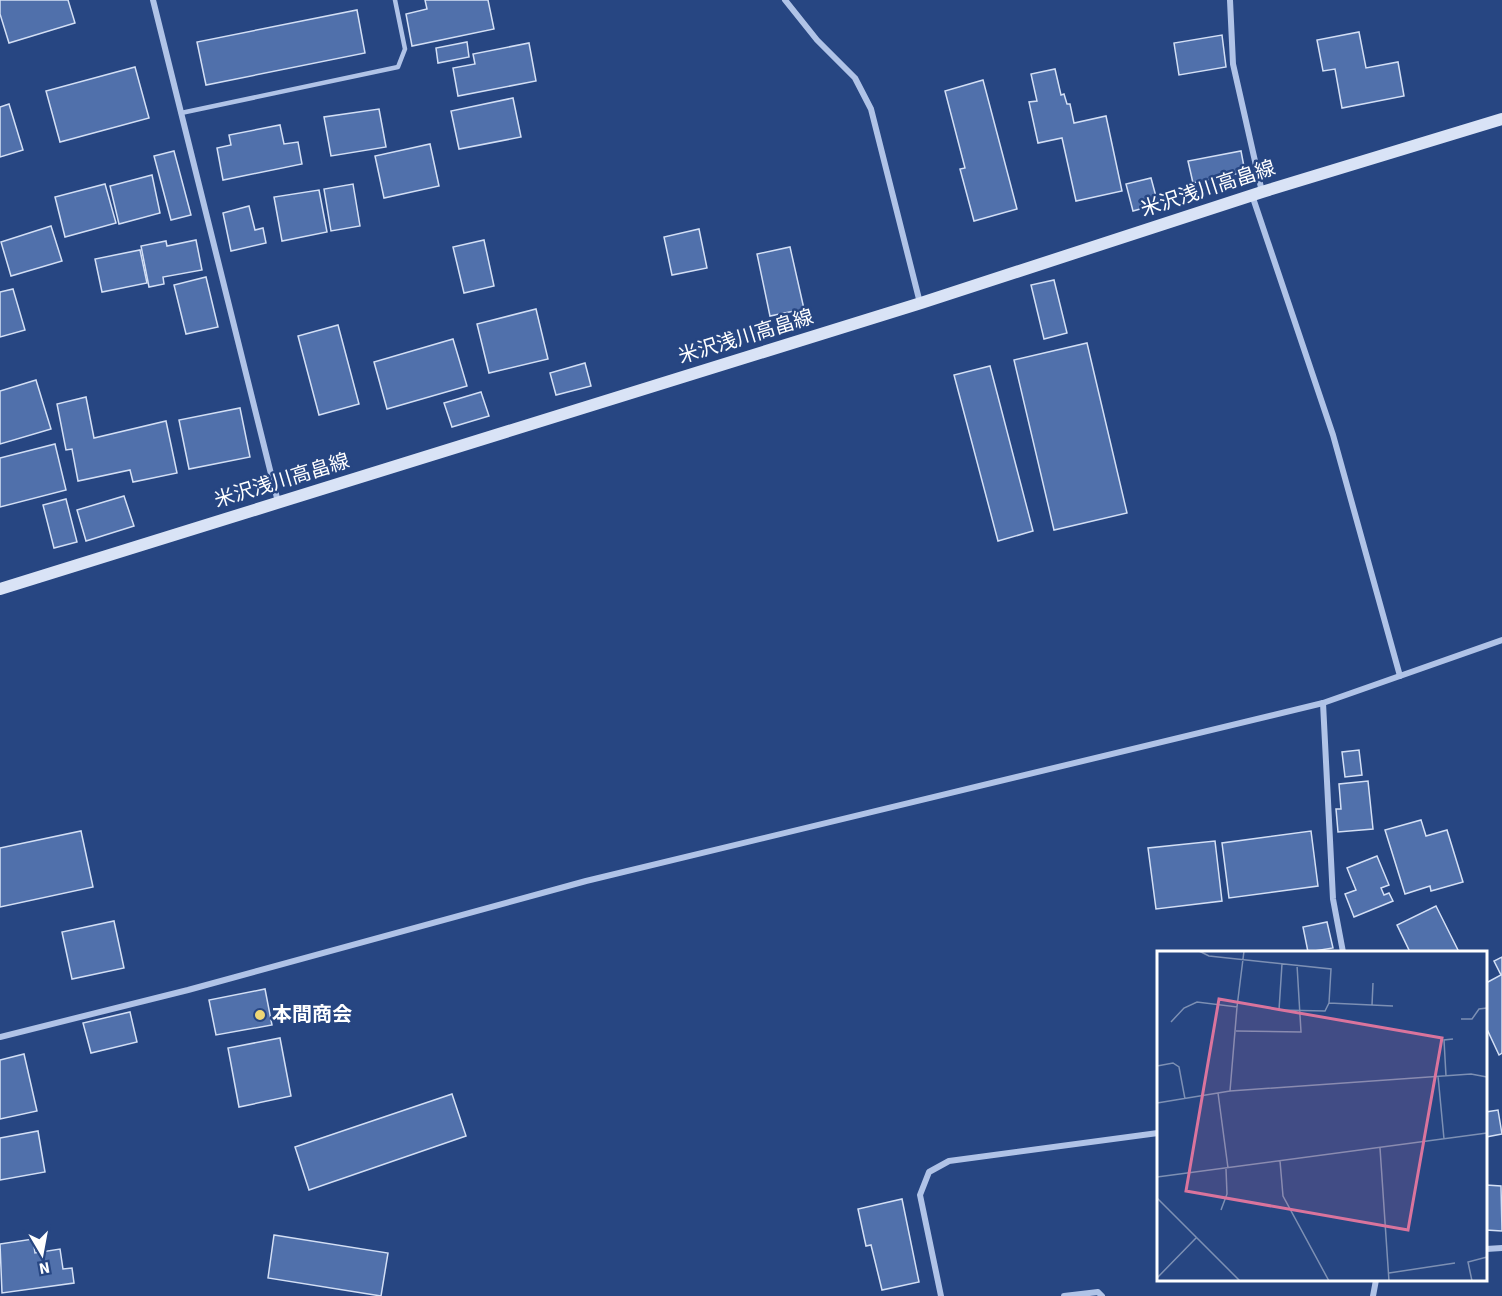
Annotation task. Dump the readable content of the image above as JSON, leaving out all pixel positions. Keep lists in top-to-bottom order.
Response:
{
  "streets": {
    "main road": ["米沢浅川高畠線"]
  },
  "places": ["本間商会"],
  "north": "bottom"
}
